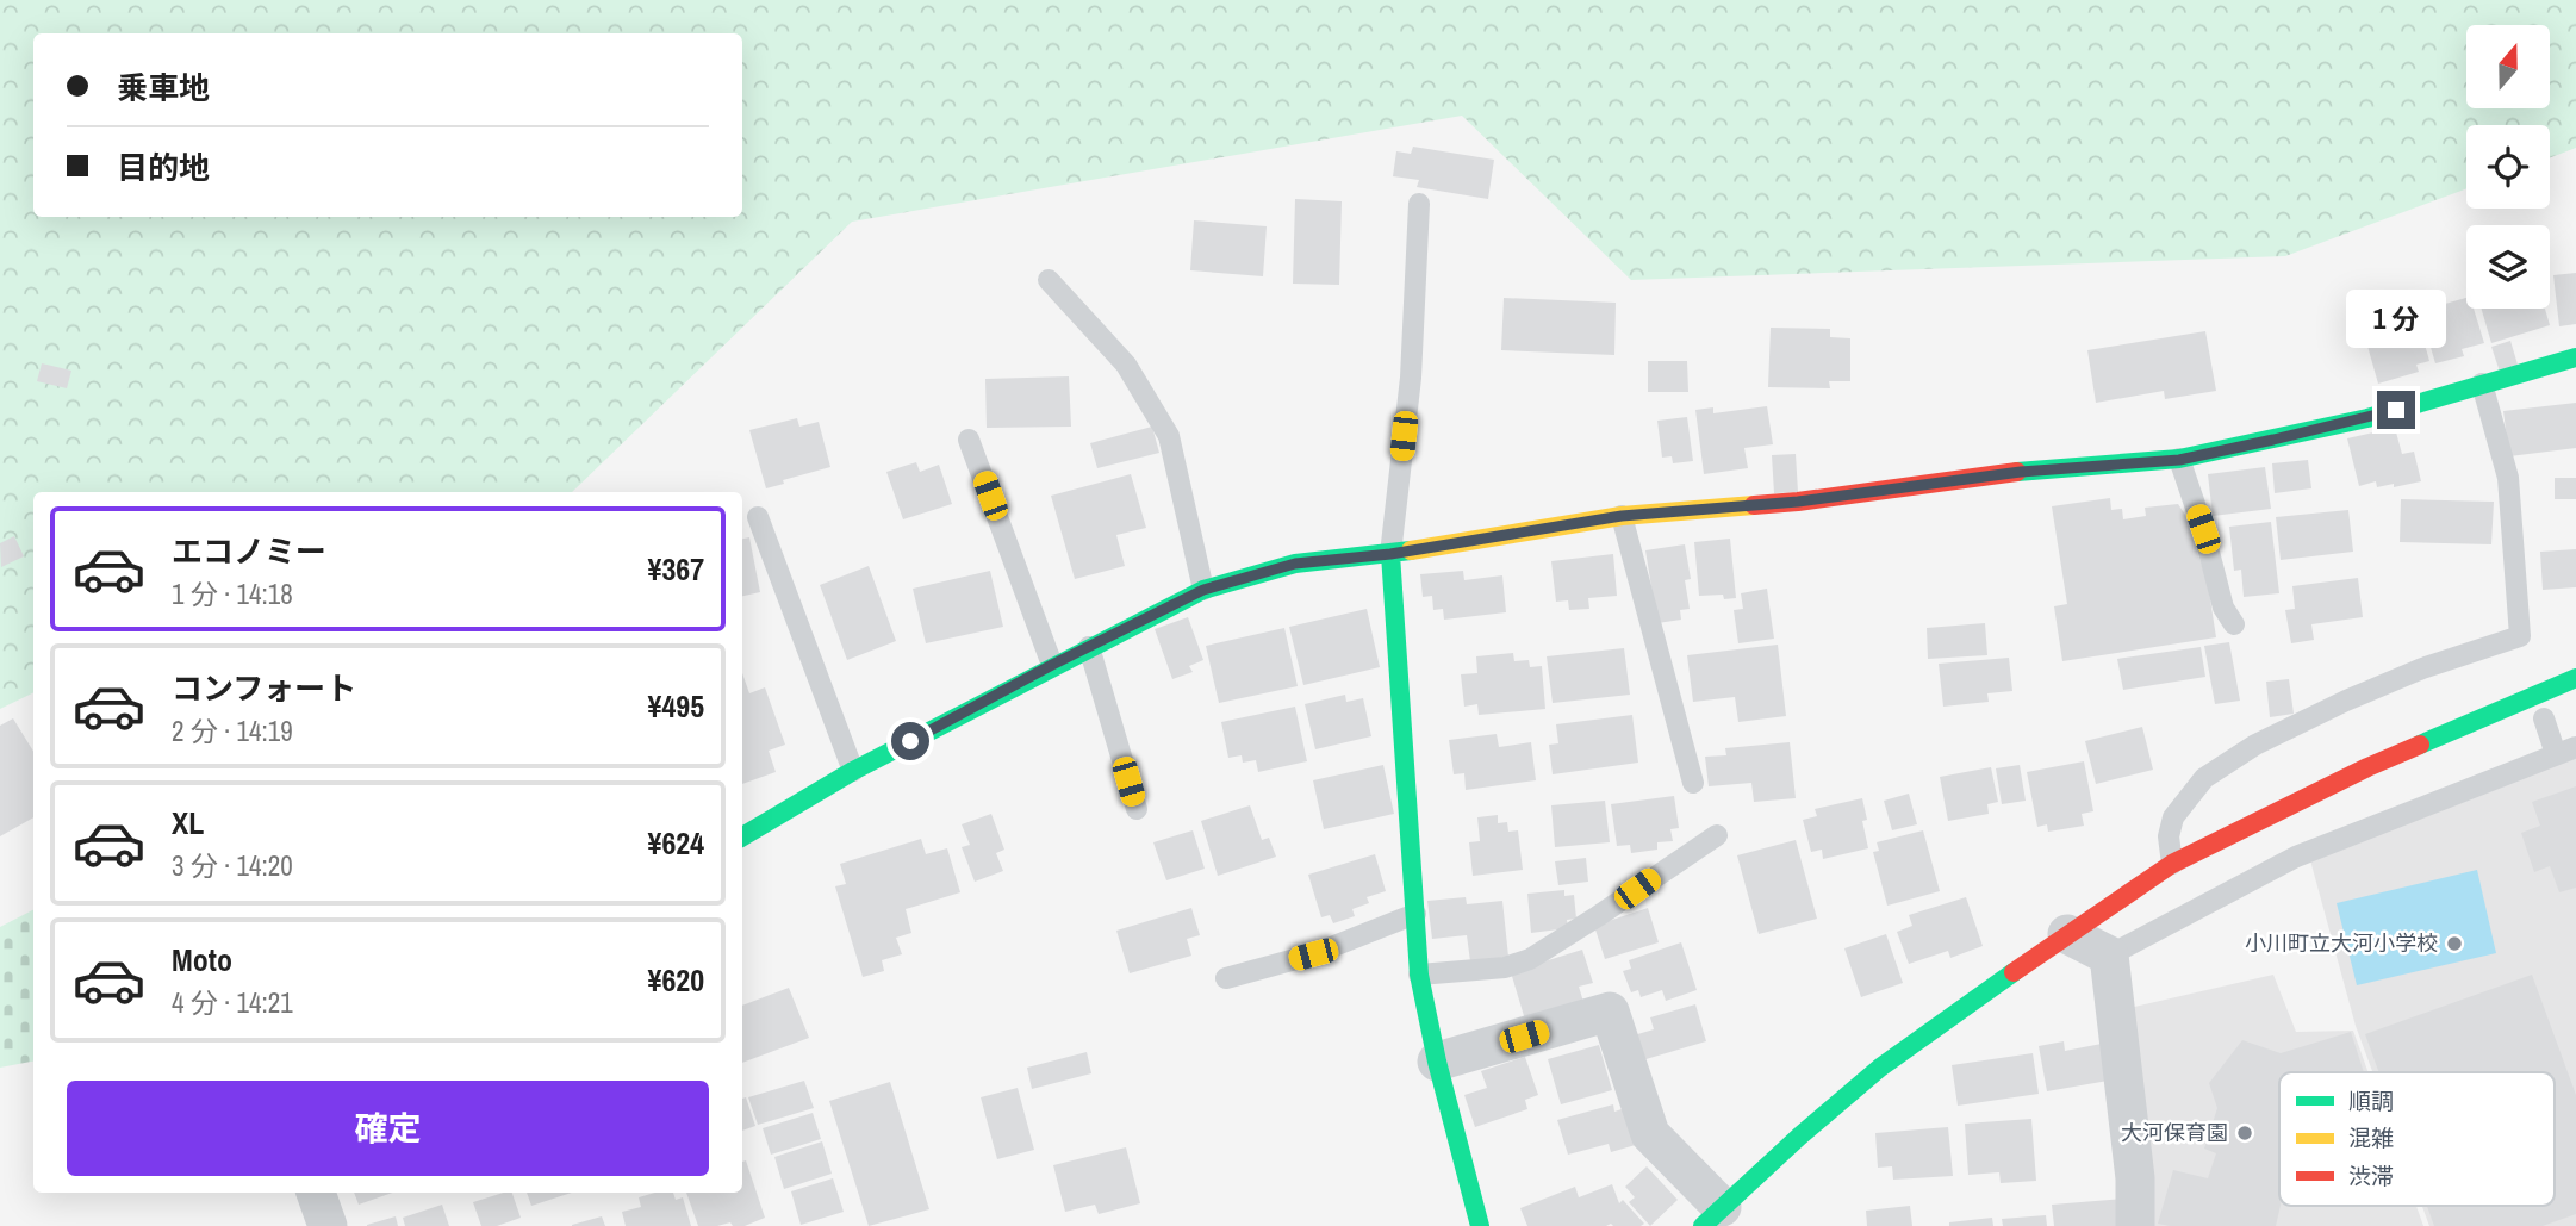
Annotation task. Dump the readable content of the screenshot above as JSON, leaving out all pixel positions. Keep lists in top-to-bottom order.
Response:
{
  "places": ["小川町立大河小学校", "大河保育園"],
  "legend": ["順調", "混雑", "渋滞"],
  "north": "top",
  "page": {
    "banner": ["乗車地", "目的地"],
    "bubble": "1 分",
    "list": [
      {
        "name": "エコノミー",
        "note": "1 分 · 14:18",
        "value": "¥367"
      },
      {
        "name": "コンフォート",
        "note": "2 分 · 14:19",
        "value": "¥495"
      },
      {
        "name": "XL",
        "note": "3 分 · 14:20",
        "value": "¥624"
      },
      {
        "name": "Moto",
        "note": "4 分 · 14:21",
        "value": "¥620"
      }
    ],
    "buttons": "確定"
  }
}
